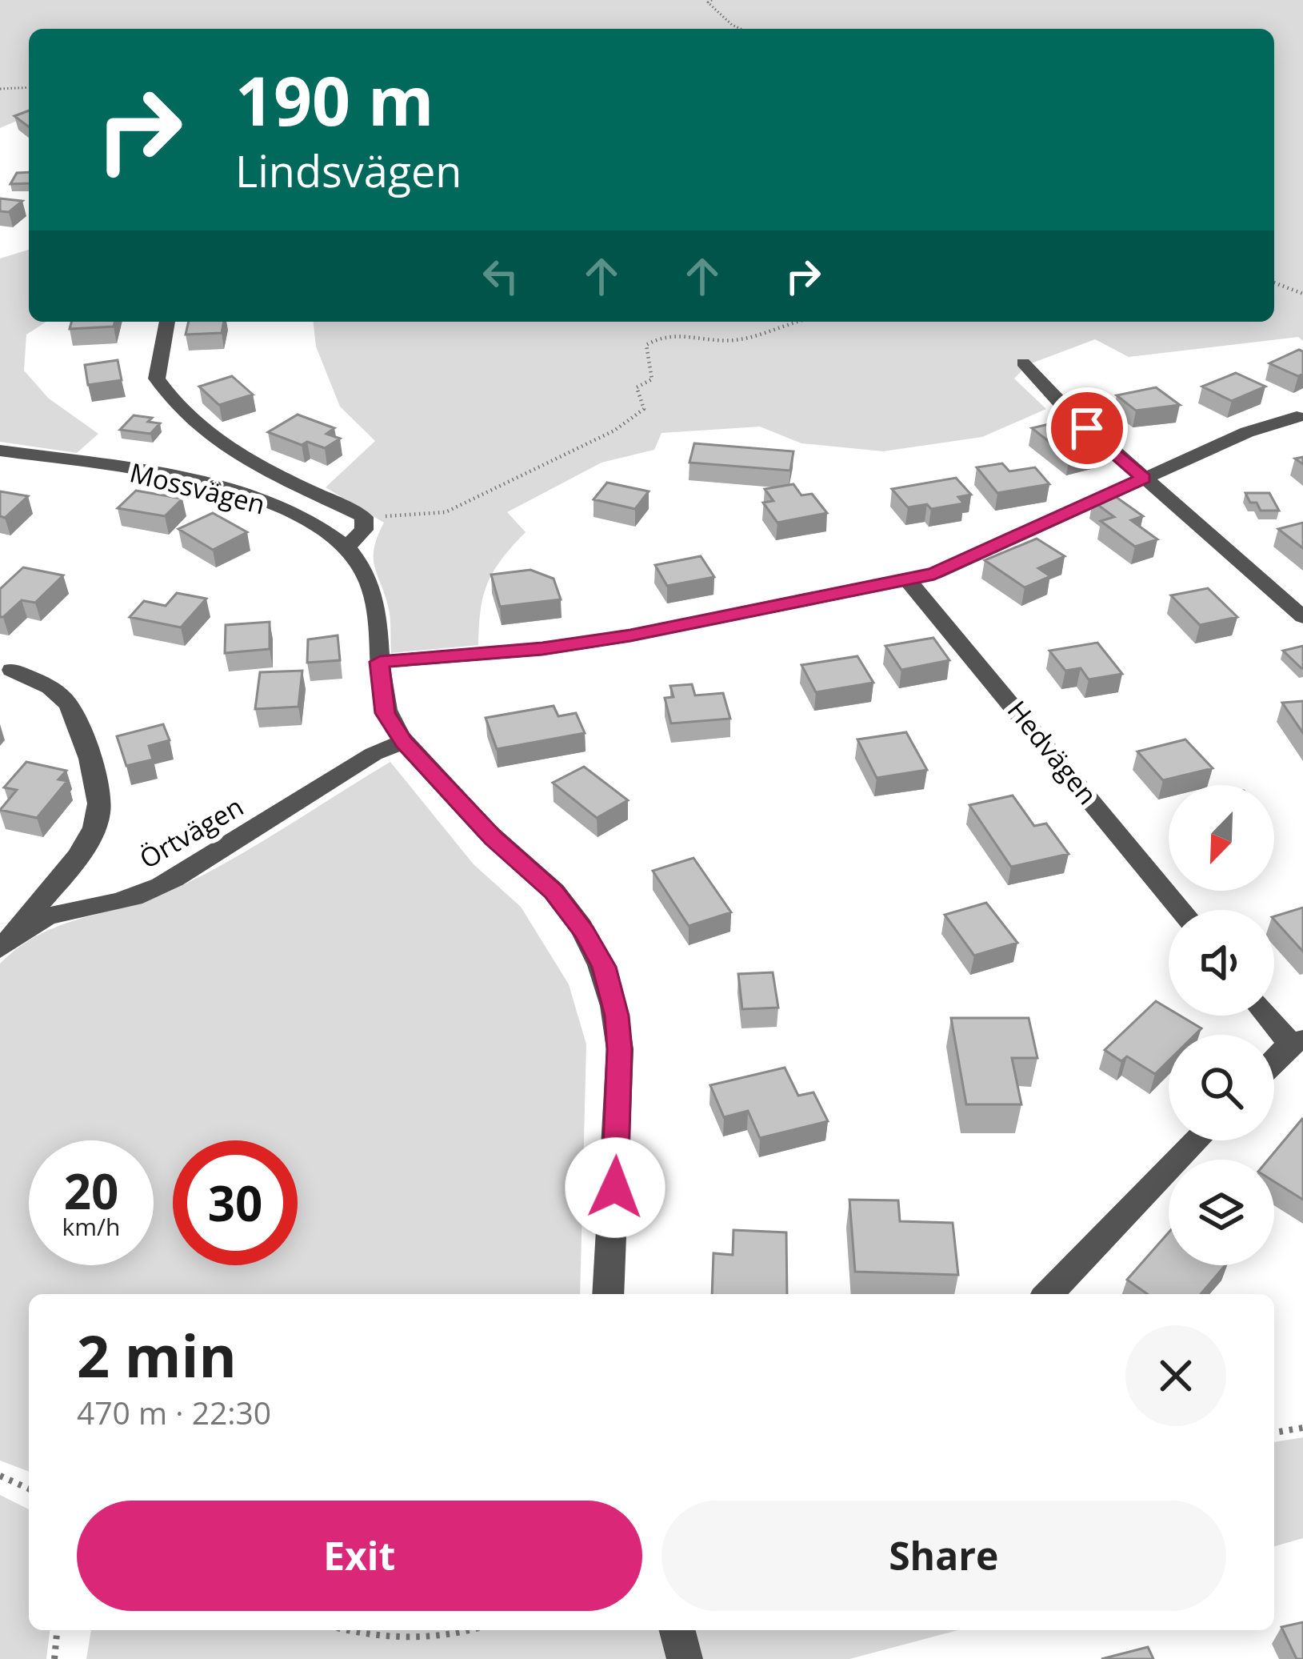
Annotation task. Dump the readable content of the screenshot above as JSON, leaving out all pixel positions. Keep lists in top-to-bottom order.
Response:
{
  "streets": {
    "street": ["Mossvägen", "Hedvägen", "Örtvägen"]
  },
  "crossings": [
    ["Mossvägen", "Örtvägen"]
  ],
  "north": "bottom left",
  "page": {
    "turn": ["190 m", "Lindsvägen"],
    "speed": "20 km/h",
    "limit": "30",
    "heading": ["2 min", "470 m · 22:30"],
    "buttons": ["Exit", "Share"]
  }
}
